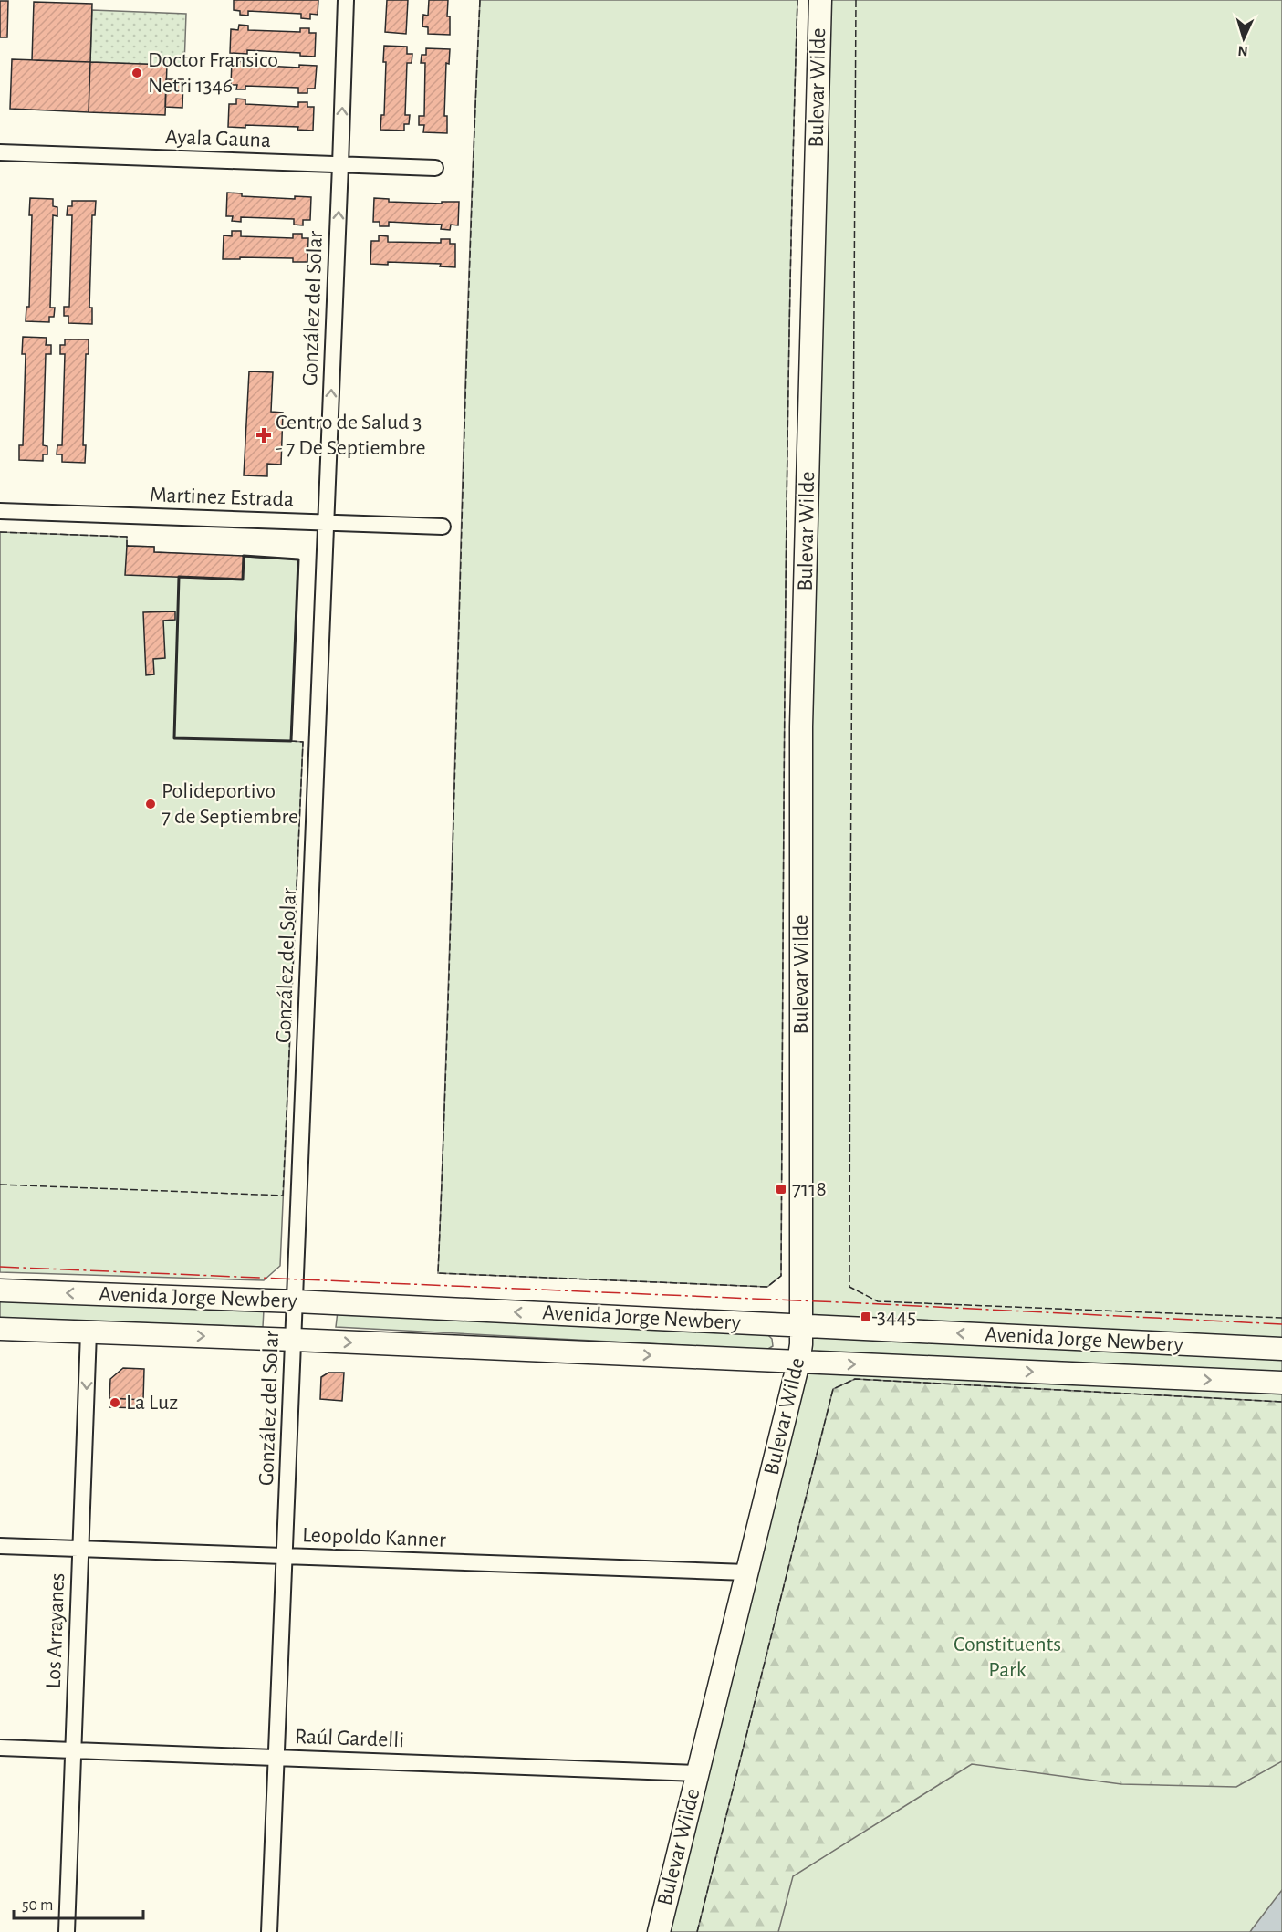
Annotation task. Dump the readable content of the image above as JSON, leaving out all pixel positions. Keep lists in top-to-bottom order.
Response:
{
  "streets": {
    "main road": ["Bulevar Wilde", "Avenida Jorge Newbery"],
    "street": [
      "Ayala Gauna",
      "González del Solar",
      "Martinez Estrada",
      "Leopoldo Kanner",
      "Los Arrayanes",
      "Raúl Gardelli"
    ]
  },
  "crossings": [
    ["Bulevar Wilde", "Avenida Jorge Newbery"],
    ["Bulevar Wilde", "Leopoldo Kanner"],
    ["Bulevar Wilde", "Raúl Gardelli"],
    ["Ayala Gauna", "González del Solar"],
    ["González del Solar", "Martinez Estrada"],
    ["González del Solar", "Avenida Jorge Newbery"],
    ["González del Solar", "Leopoldo Kanner"],
    ["González del Solar", "Raúl Gardelli"],
    ["Avenida Jorge Newbery", "Los Arrayanes"],
    ["Leopoldo Kanner", "Los Arrayanes"],
    ["Los Arrayanes", "Raúl Gardelli"]
  ],
  "one_way": ["Los Arrayanes"],
  "parks": ["Constituents Park"],
  "places": {
    "other": ["Doctor Fransico Netri 1346", "Polideportivo 7 de Septiembre", "La Luz"],
    "health": ["Centro de Salud 3 - 7 De Septiembre"],
    "transit": ["7118", "3445"]
  },
  "scale_bar": "50 m",
  "north": "bottom"
}
